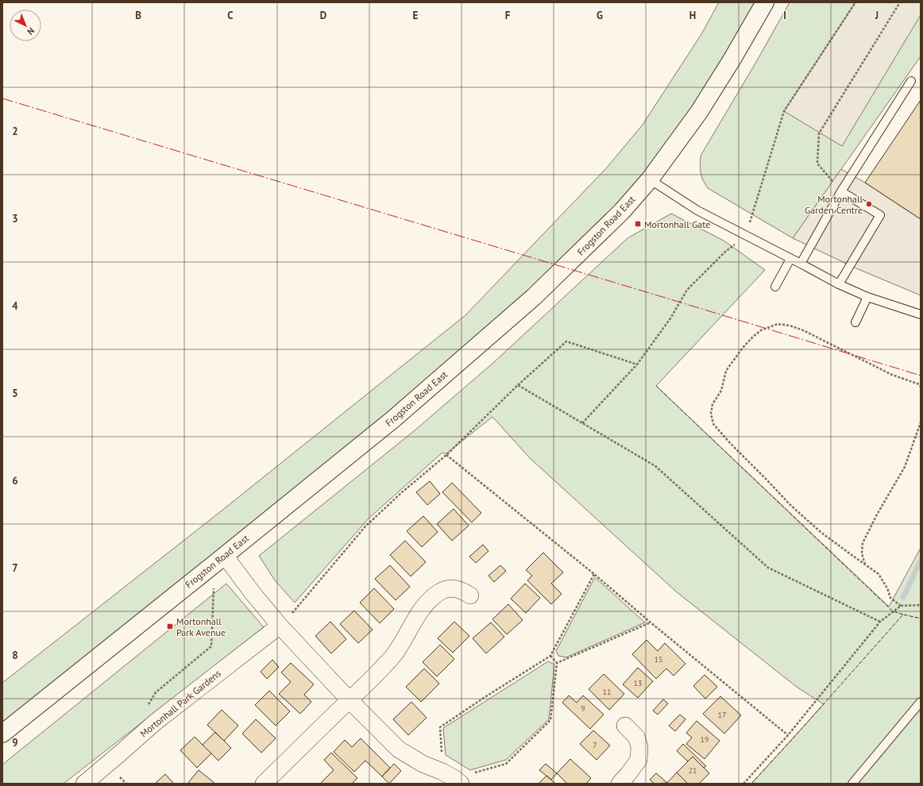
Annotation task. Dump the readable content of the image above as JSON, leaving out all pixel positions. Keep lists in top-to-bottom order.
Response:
{
  "streets": {
    "main road": ["Frogston Road East"],
    "street": ["Mortonhall Park Gardens"]
  },
  "places": {
    "other": ["Mortonhall Garden Centre"],
    "transit": ["Mortonhall Gate", "Mortonhall Park Avenue"]
  },
  "house_numbers": [
    "15",
    "13",
    "11",
    "9",
    "17",
    "19",
    "7",
    "21"
  ],
  "north": "bottom right",
  "grid": {
    "columns": [
      "B",
      "C",
      "D",
      "E",
      "F",
      "G",
      "H",
      "I",
      "J"
    ],
    "rows": [
      "2",
      "3",
      "4",
      "5",
      "6",
      "7",
      "8",
      "9"
    ]
  }
}
